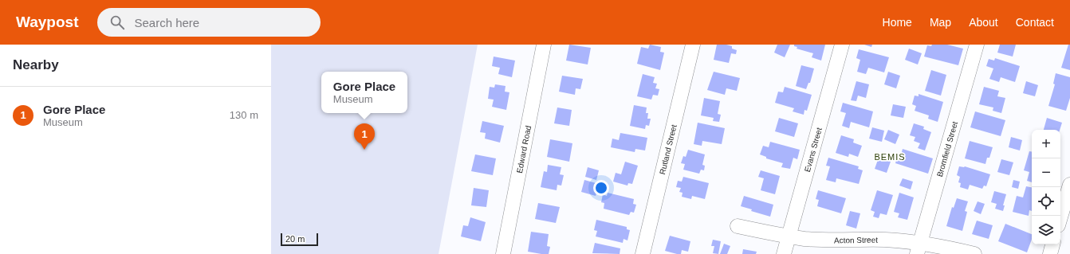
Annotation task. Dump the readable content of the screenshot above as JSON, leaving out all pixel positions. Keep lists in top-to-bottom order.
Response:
{
  "streets": {
    "street": [
      "Edward Road",
      "Bromfield Street",
      "Rutland Street",
      "Evans Street",
      "Acton Street"
    ]
  },
  "crossings": [
    ["Bromfield Street", "Acton Street"],
    ["Evans Street", "Acton Street"]
  ],
  "districts": ["BEMIS"],
  "scale_bar": "20 m",
  "page": {
    "header": "Waypost",
    "search": "Search here",
    "nav": [
      "Home",
      "Map",
      "About",
      "Contact"
    ],
    "heading": "Nearby",
    "popup": ["Gore Place", "Museum"],
    "list": [
      {
        "mark": "1",
        "name": "Gore Place",
        "note": "Museum",
        "value": "130 m"
      }
    ],
    "pins": "1",
    "map_buttons": ["+", "−"],
    "scale": "20 m"
  }
}
